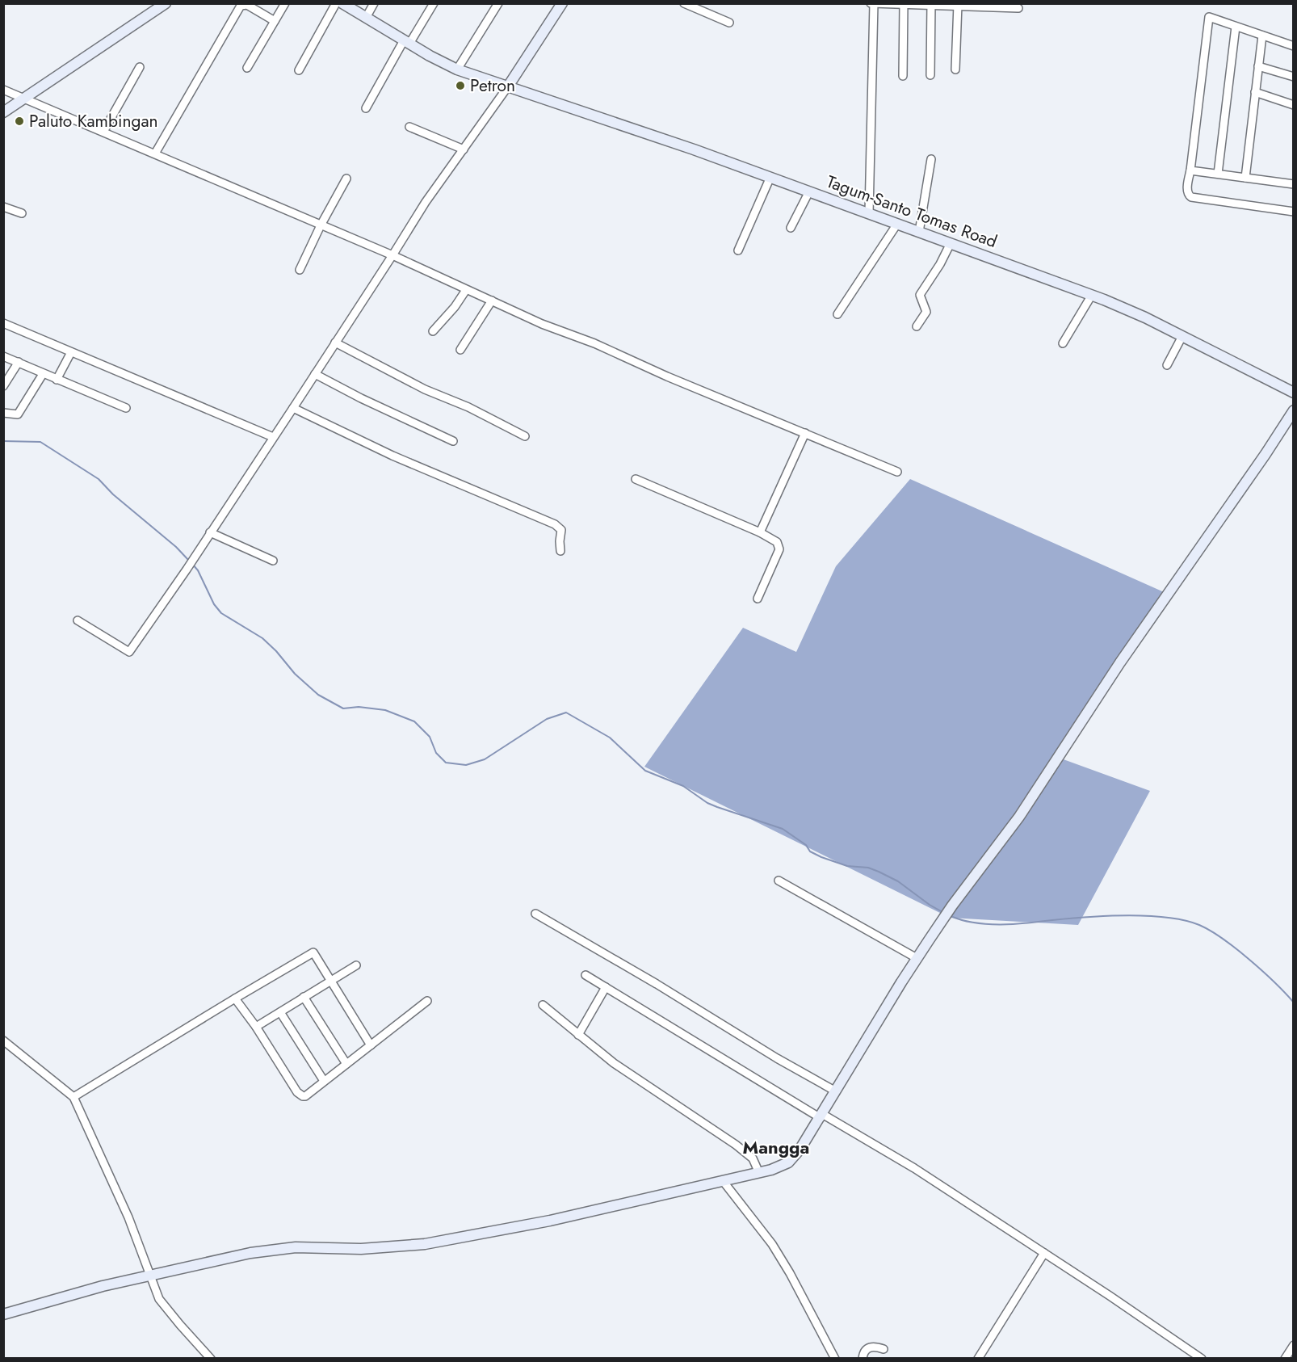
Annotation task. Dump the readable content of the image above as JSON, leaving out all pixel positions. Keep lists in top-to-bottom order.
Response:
{
  "streets": {
    "street": ["Tagum-Santo Tomas Road"]
  },
  "districts": ["Mangga"],
  "places": ["Petron", "Paluto Kambingan"]
}
